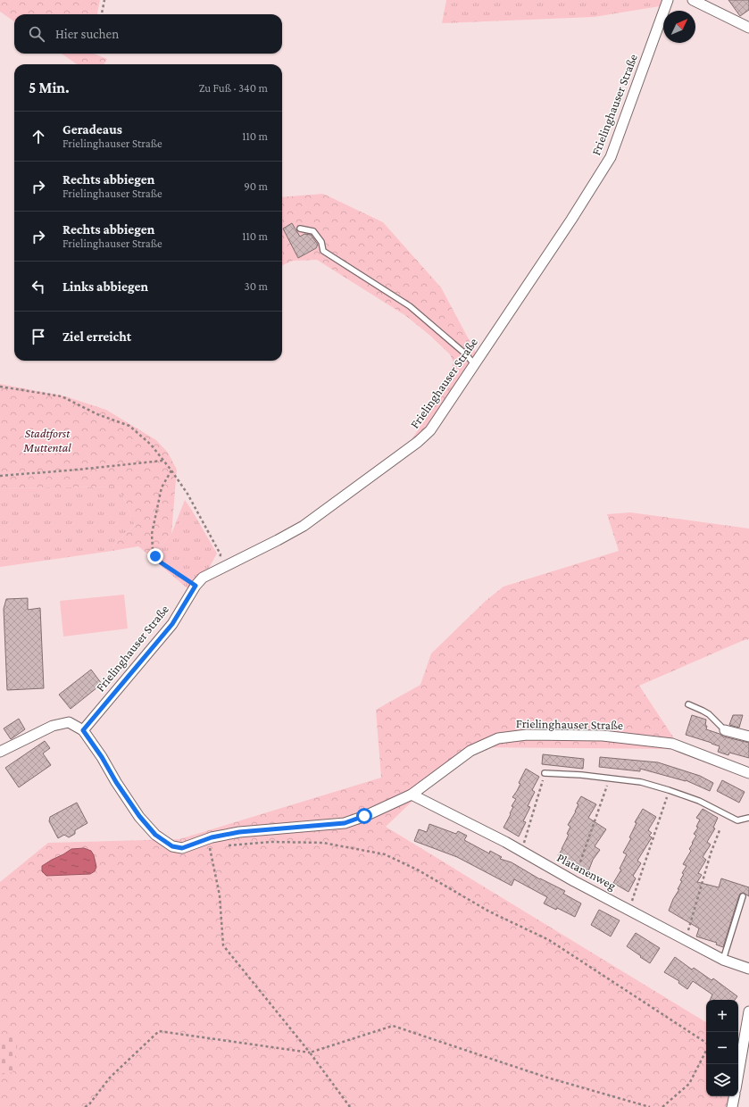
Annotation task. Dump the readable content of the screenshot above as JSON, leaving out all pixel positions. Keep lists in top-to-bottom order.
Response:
{
  "streets": {
    "street": ["Frielinghauser Straße", "Platanenweg"]
  },
  "crossings": [
    ["Frielinghauser Straße", "Platanenweg"]
  ],
  "parks": ["Stadtforst Muttental"],
  "north": "top right",
  "page": {
    "search": "Hier suchen",
    "heading": ["5 Min.", "Zu Fuß · 340 m"],
    "list": [
      ["Geradeaus", "Frielinghauser Straße", "110 m"],
      ["Rechts abbiegen", "Frielinghauser Straße", "90 m"],
      ["Rechts abbiegen", "Frielinghauser Straße", "110 m"],
      ["Links abbiegen", "30 m"],
      "Ziel erreicht"
    ],
    "map_buttons": ["+", "−"]
  }
}
